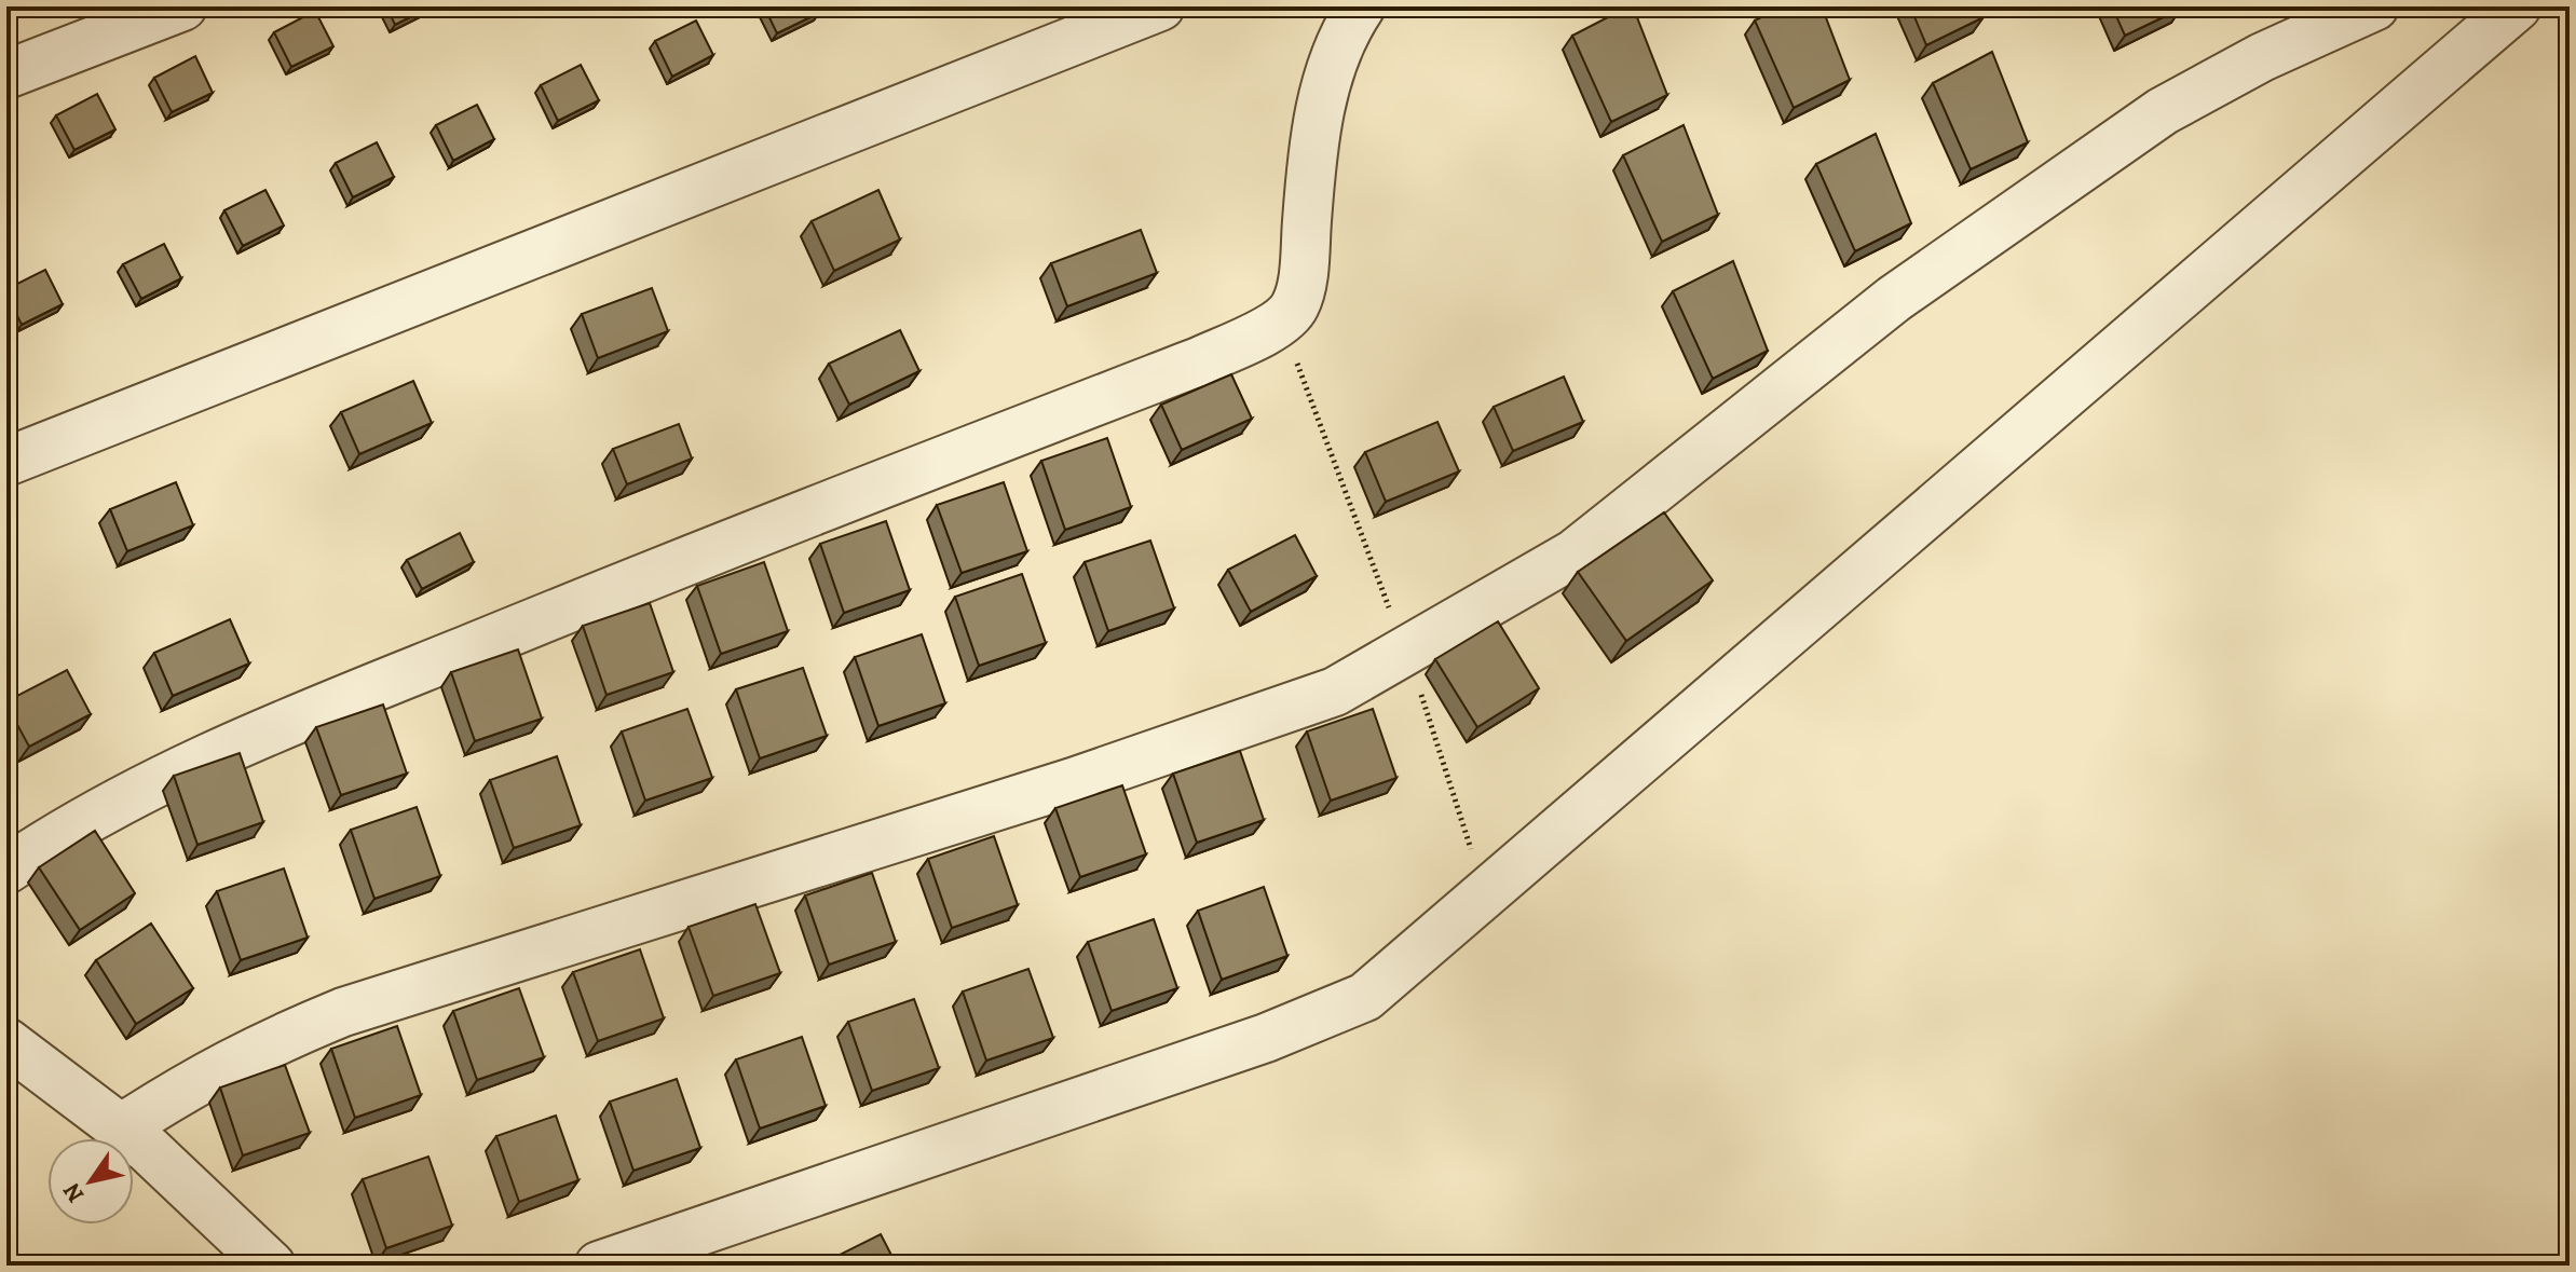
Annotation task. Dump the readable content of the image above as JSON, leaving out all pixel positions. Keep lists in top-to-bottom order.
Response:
{
  "north": "bottom left"
}
